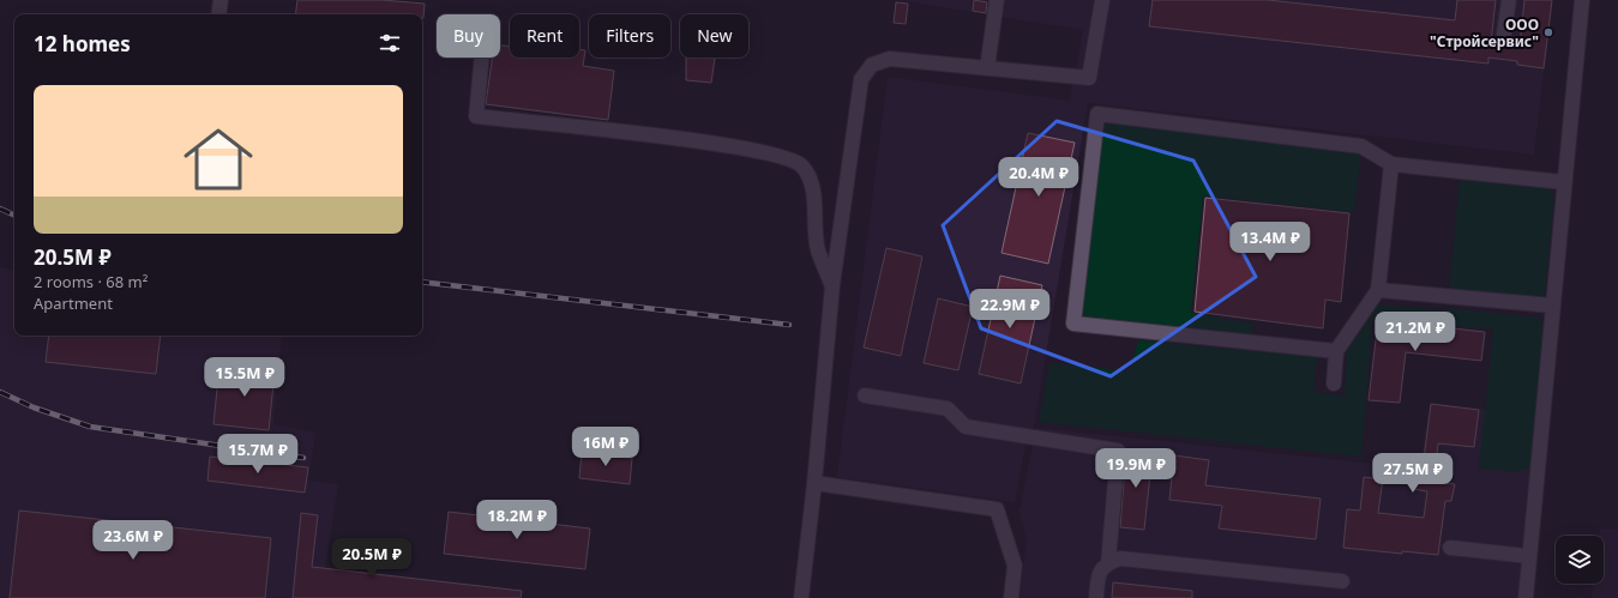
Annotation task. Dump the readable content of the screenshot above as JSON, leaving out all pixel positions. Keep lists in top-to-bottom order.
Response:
{
  "places": ["ООО \"Стройсервис\""],
  "page": {
    "chip": [
      "Buy",
      "Rent",
      "Filters",
      "New"
    ],
    "heading": "12 homes",
    "list": [
      {
        "name": "20.5M ₽",
        "note": "2 rooms · 68 m² · Apartment"
      }
    ],
    "price": [
      "20.4M ₽",
      "13.4M ₽",
      "22.9M ₽",
      "21.2M ₽",
      "15.5M ₽",
      "16M ₽",
      "15.7M ₽",
      "19.9M ₽",
      "27.5M ₽",
      "18.2M ₽",
      "23.6M ₽",
      "20.5M ₽"
    ]
  }
}
